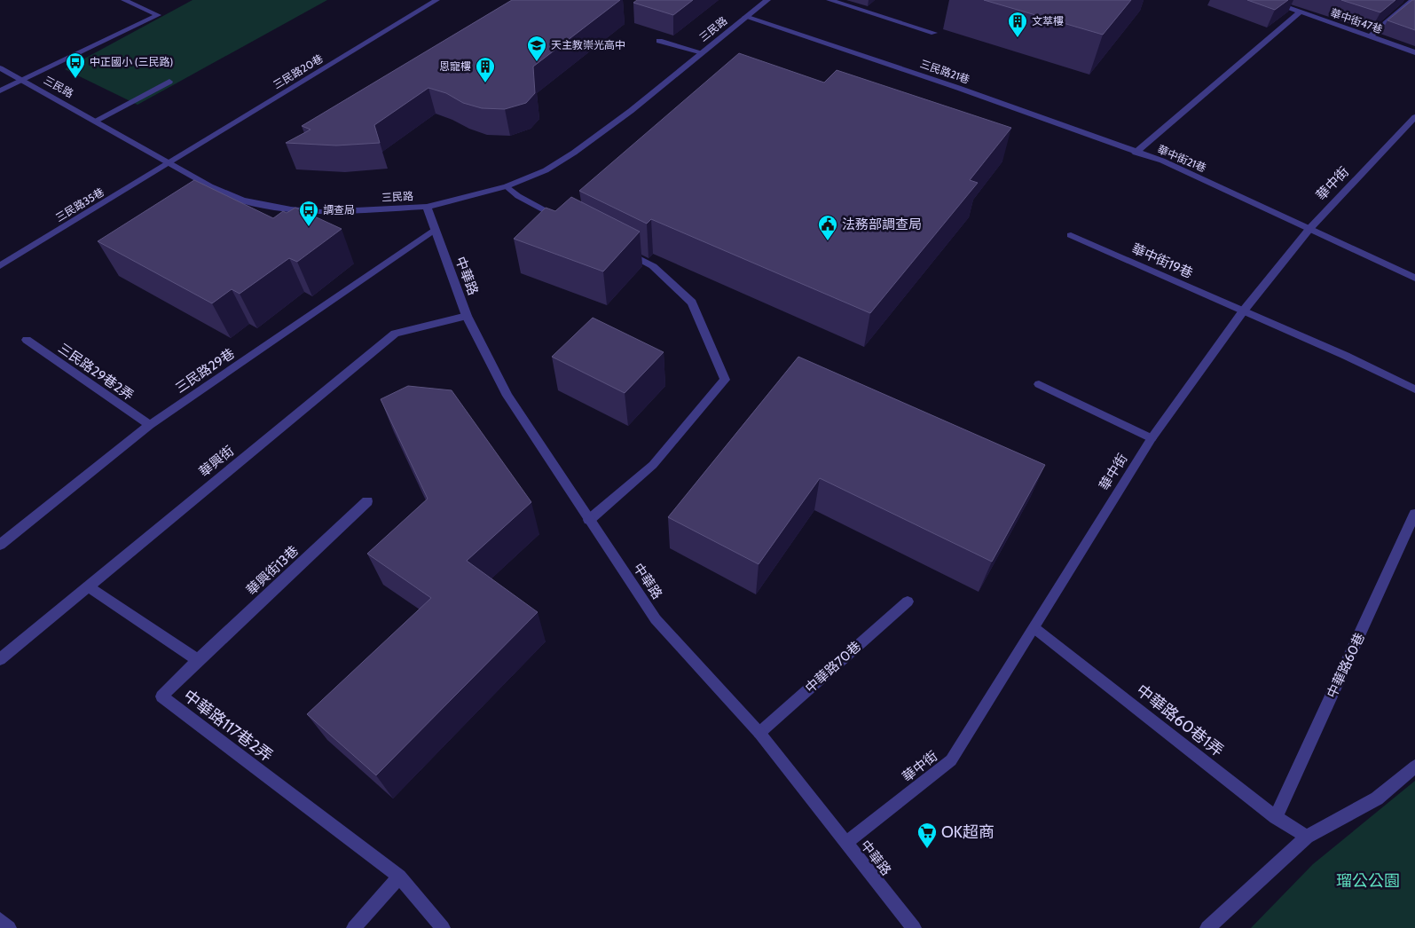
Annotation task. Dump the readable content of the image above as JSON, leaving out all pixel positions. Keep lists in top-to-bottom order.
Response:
{
  "streets": {
    "street": [
      "華中街47巷",
      "三民路",
      "三民路20巷",
      "三民路21巷",
      "華中街21巷",
      "華中街",
      "三民路35巷",
      "華中街19巷",
      "中華路",
      "三民路29巷",
      "三民路29巷2弄",
      "華興街",
      "華興街13巷",
      "中華路60巷",
      "中華路70巷",
      "中華路60巷1弄",
      "中華路117巷2弄"
    ]
  },
  "crossings": [
    ["華中街47巷", "華中街21巷"],
    ["三民路", "三民路20巷"],
    ["三民路", "三民路21巷"],
    ["三民路", "三民路35巷"],
    ["三民路", "中華路"],
    ["三民路20巷", "三民路35巷"],
    ["三民路21巷", "華中街21巷"],
    ["華中街21巷", "華中街"],
    ["華中街", "華中街19巷"],
    ["華中街", "中華路"],
    ["華中街", "中華路60巷1弄"],
    ["中華路", "三民路29巷"],
    ["中華路", "華興街"],
    ["中華路", "中華路70巷"],
    ["三民路29巷", "三民路29巷2弄"],
    ["華興街13巷", "中華路117巷2弄"],
    ["中華路60巷", "中華路60巷1弄"]
  ],
  "parks": ["瑠公公園"],
  "places": {
    "building": ["文萃樓", "恩寵樓"],
    "school or university": ["天主教崇光高中"],
    "bus stop": ["中正國小 (三民路)", "調查局"],
    "public building": ["法務部調查局"],
    "supermarket": ["OK超商"]
  }
}
